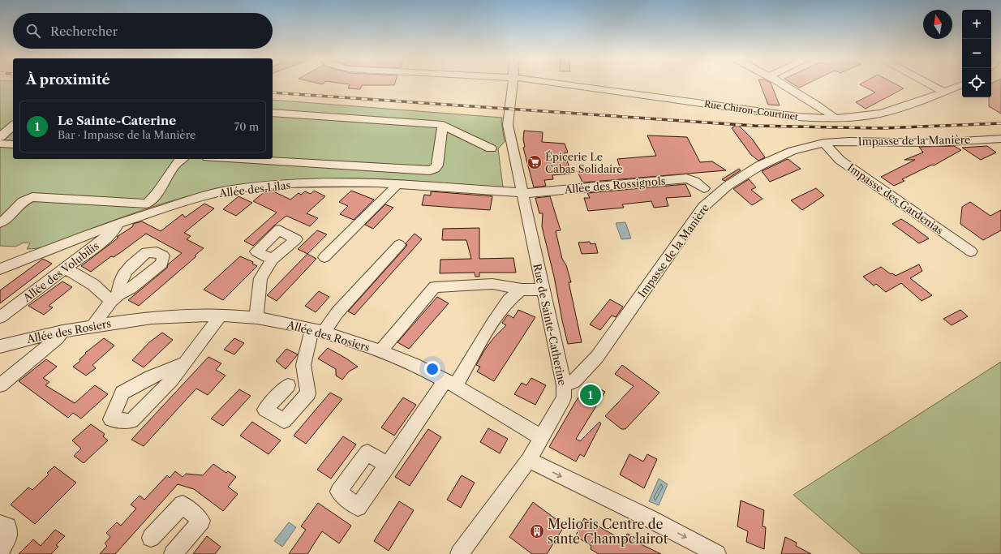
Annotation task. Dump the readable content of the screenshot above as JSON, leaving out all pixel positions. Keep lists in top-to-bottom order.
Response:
{
  "streets": {
    "street": [
      "Rue Chiron-Courtinet",
      "Impasse de la Manière",
      "Allée des Rossignols",
      "Allée des Lilas",
      "Impasse des Gardenias",
      "Allée des Volubilis",
      "Rue de Sainte-Catherine",
      "Allée des Rosiers"
    ]
  },
  "crossings": [
    ["Impasse de la Manière", "Impasse des Gardenias"],
    ["Impasse de la Manière", "Rue de Sainte-Catherine"],
    ["Allée des Rossignols", "Allée des Lilas"],
    ["Allée des Rossignols", "Rue de Sainte-Catherine"],
    ["Allée des Lilas", "Allée des Volubilis"],
    ["Allée des Lilas", "Rue de Sainte-Catherine"],
    ["Rue de Sainte-Catherine", "Allée des Rosiers"]
  ],
  "places": {
    "supermarket": ["Épicerie Le Cabas Solidaire"],
    "building": ["Melioris Centre de santé Champclairot"]
  },
  "north": "top",
  "page": {
    "map_buttons": ["+", "−"],
    "search": "Rechercher",
    "heading": "À proximité",
    "list": [
      {
        "mark": "1",
        "name": "Le Sainte-Caterine",
        "note": "Bar · Impasse de la Manière",
        "value": "70 m"
      }
    ],
    "pins": "1"
  }
}
